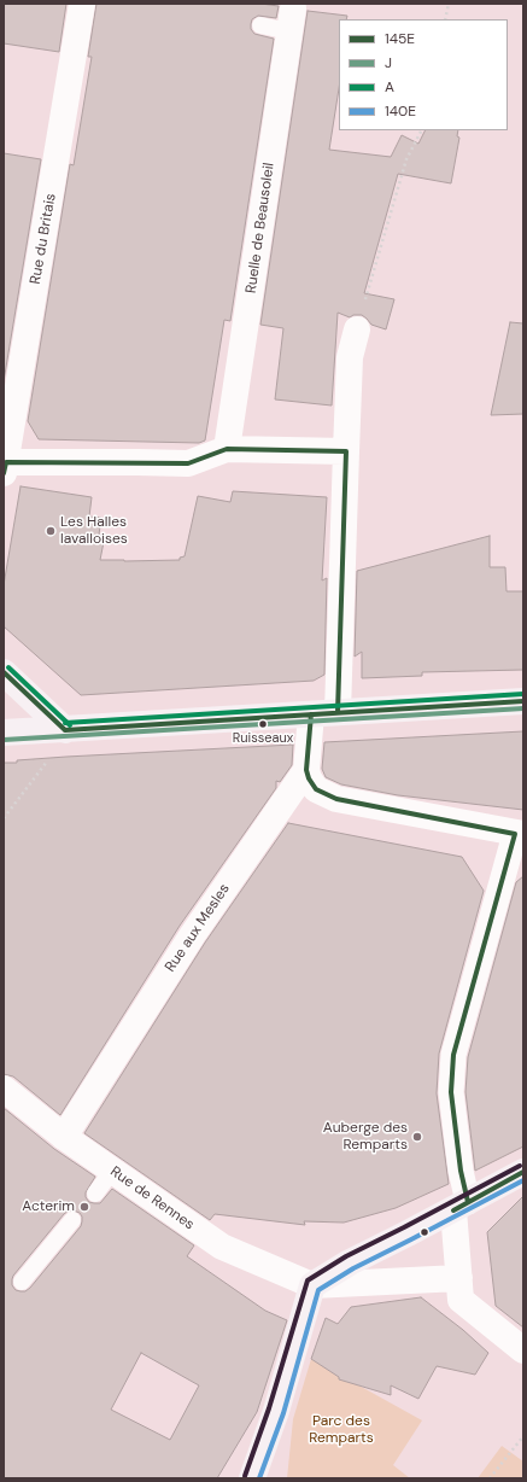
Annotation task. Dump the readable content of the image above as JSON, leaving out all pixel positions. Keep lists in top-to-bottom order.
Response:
{
  "streets": {
    "street": [
      "Ruelle de Beausoleil",
      "Rue du Britais",
      "Rue aux Mesles",
      "Rue de Rennes"
    ]
  },
  "crossings": [
    ["Rue aux Mesles", "Rue de Rennes"]
  ],
  "parks": ["Parc des Remparts"],
  "places": [
    "Les Halles lavalloises",
    "Ruisseaux",
    "Auberge des Remparts",
    "Acterim"
  ],
  "lines": [
    "transit line 145E",
    "transit line A",
    "transit line J",
    "transit line 140E"
  ],
  "legend": [
    "145E",
    "J",
    "A",
    "140E"
  ]
}
